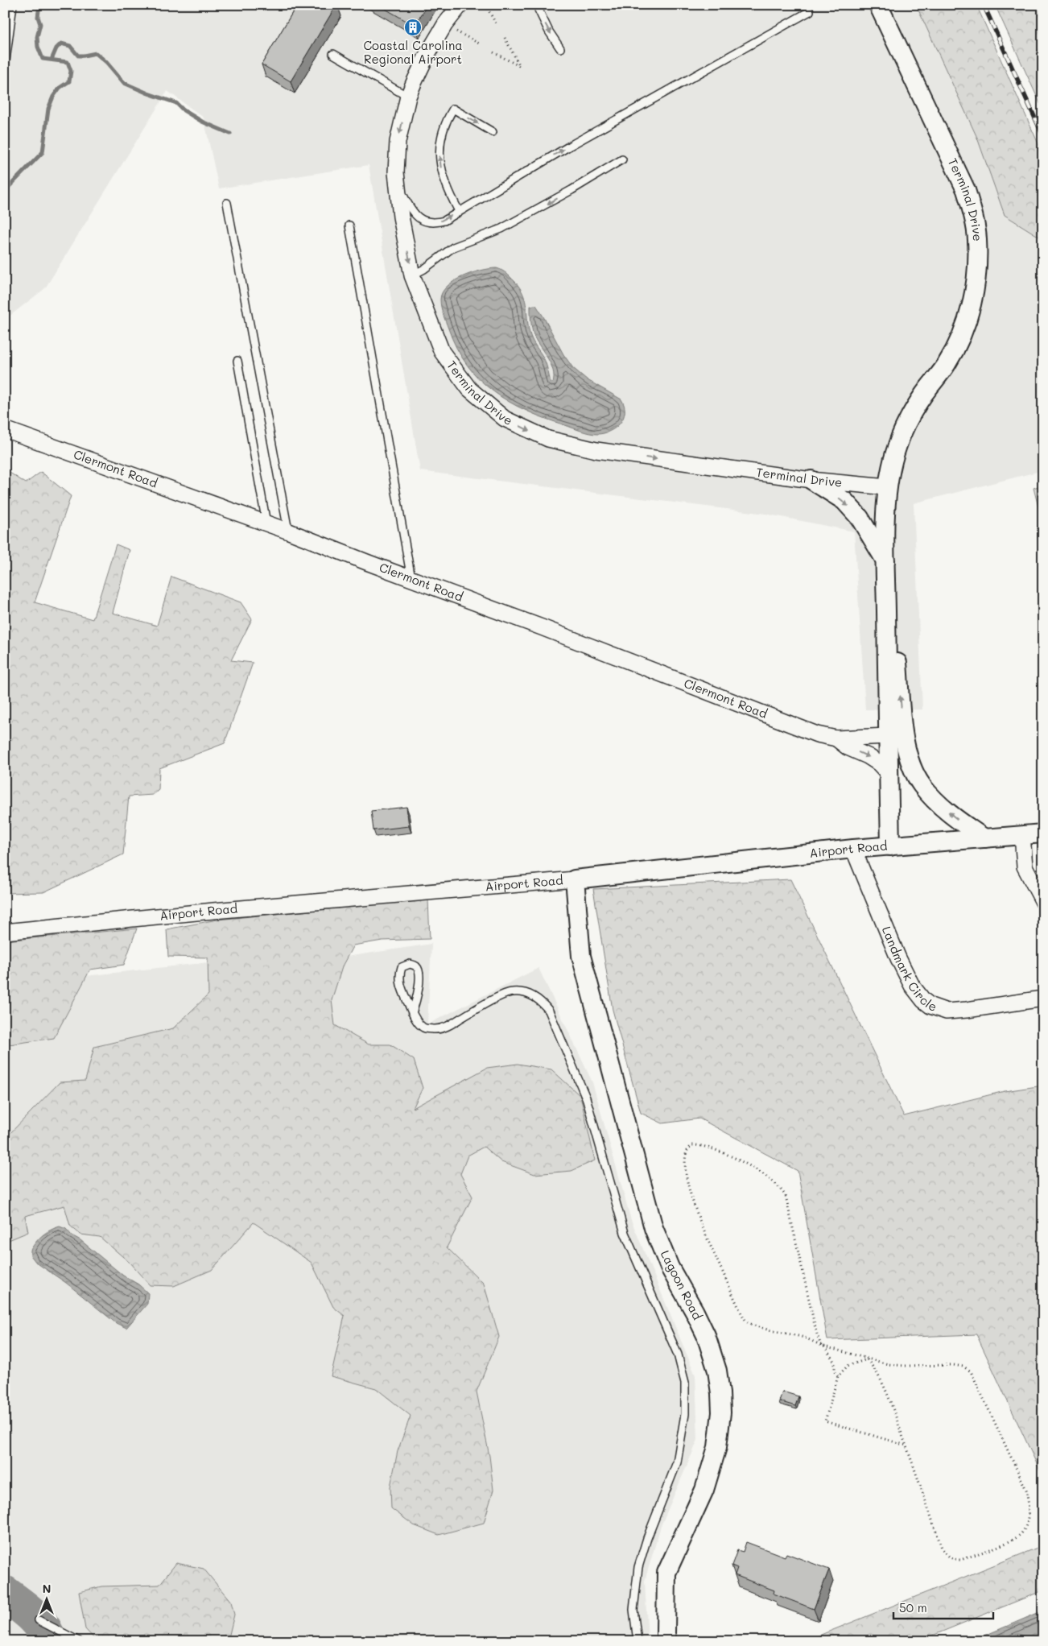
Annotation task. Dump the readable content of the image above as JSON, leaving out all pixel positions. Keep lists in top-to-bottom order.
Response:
{
  "streets": {
    "street": [
      "Terminal Drive",
      "Clermont Road",
      "Airport Road",
      "Landmark Circle",
      "Lagoon Road"
    ]
  },
  "crossings": [
    ["Terminal Drive", "Clermont Road"],
    ["Terminal Drive", "Airport Road"],
    ["Airport Road", "Landmark Circle"],
    ["Airport Road", "Lagoon Road"]
  ],
  "places": {
    "building": ["Coastal Carolina Regional Airport"]
  },
  "scale_bar": "50 m",
  "north": "top"
}
